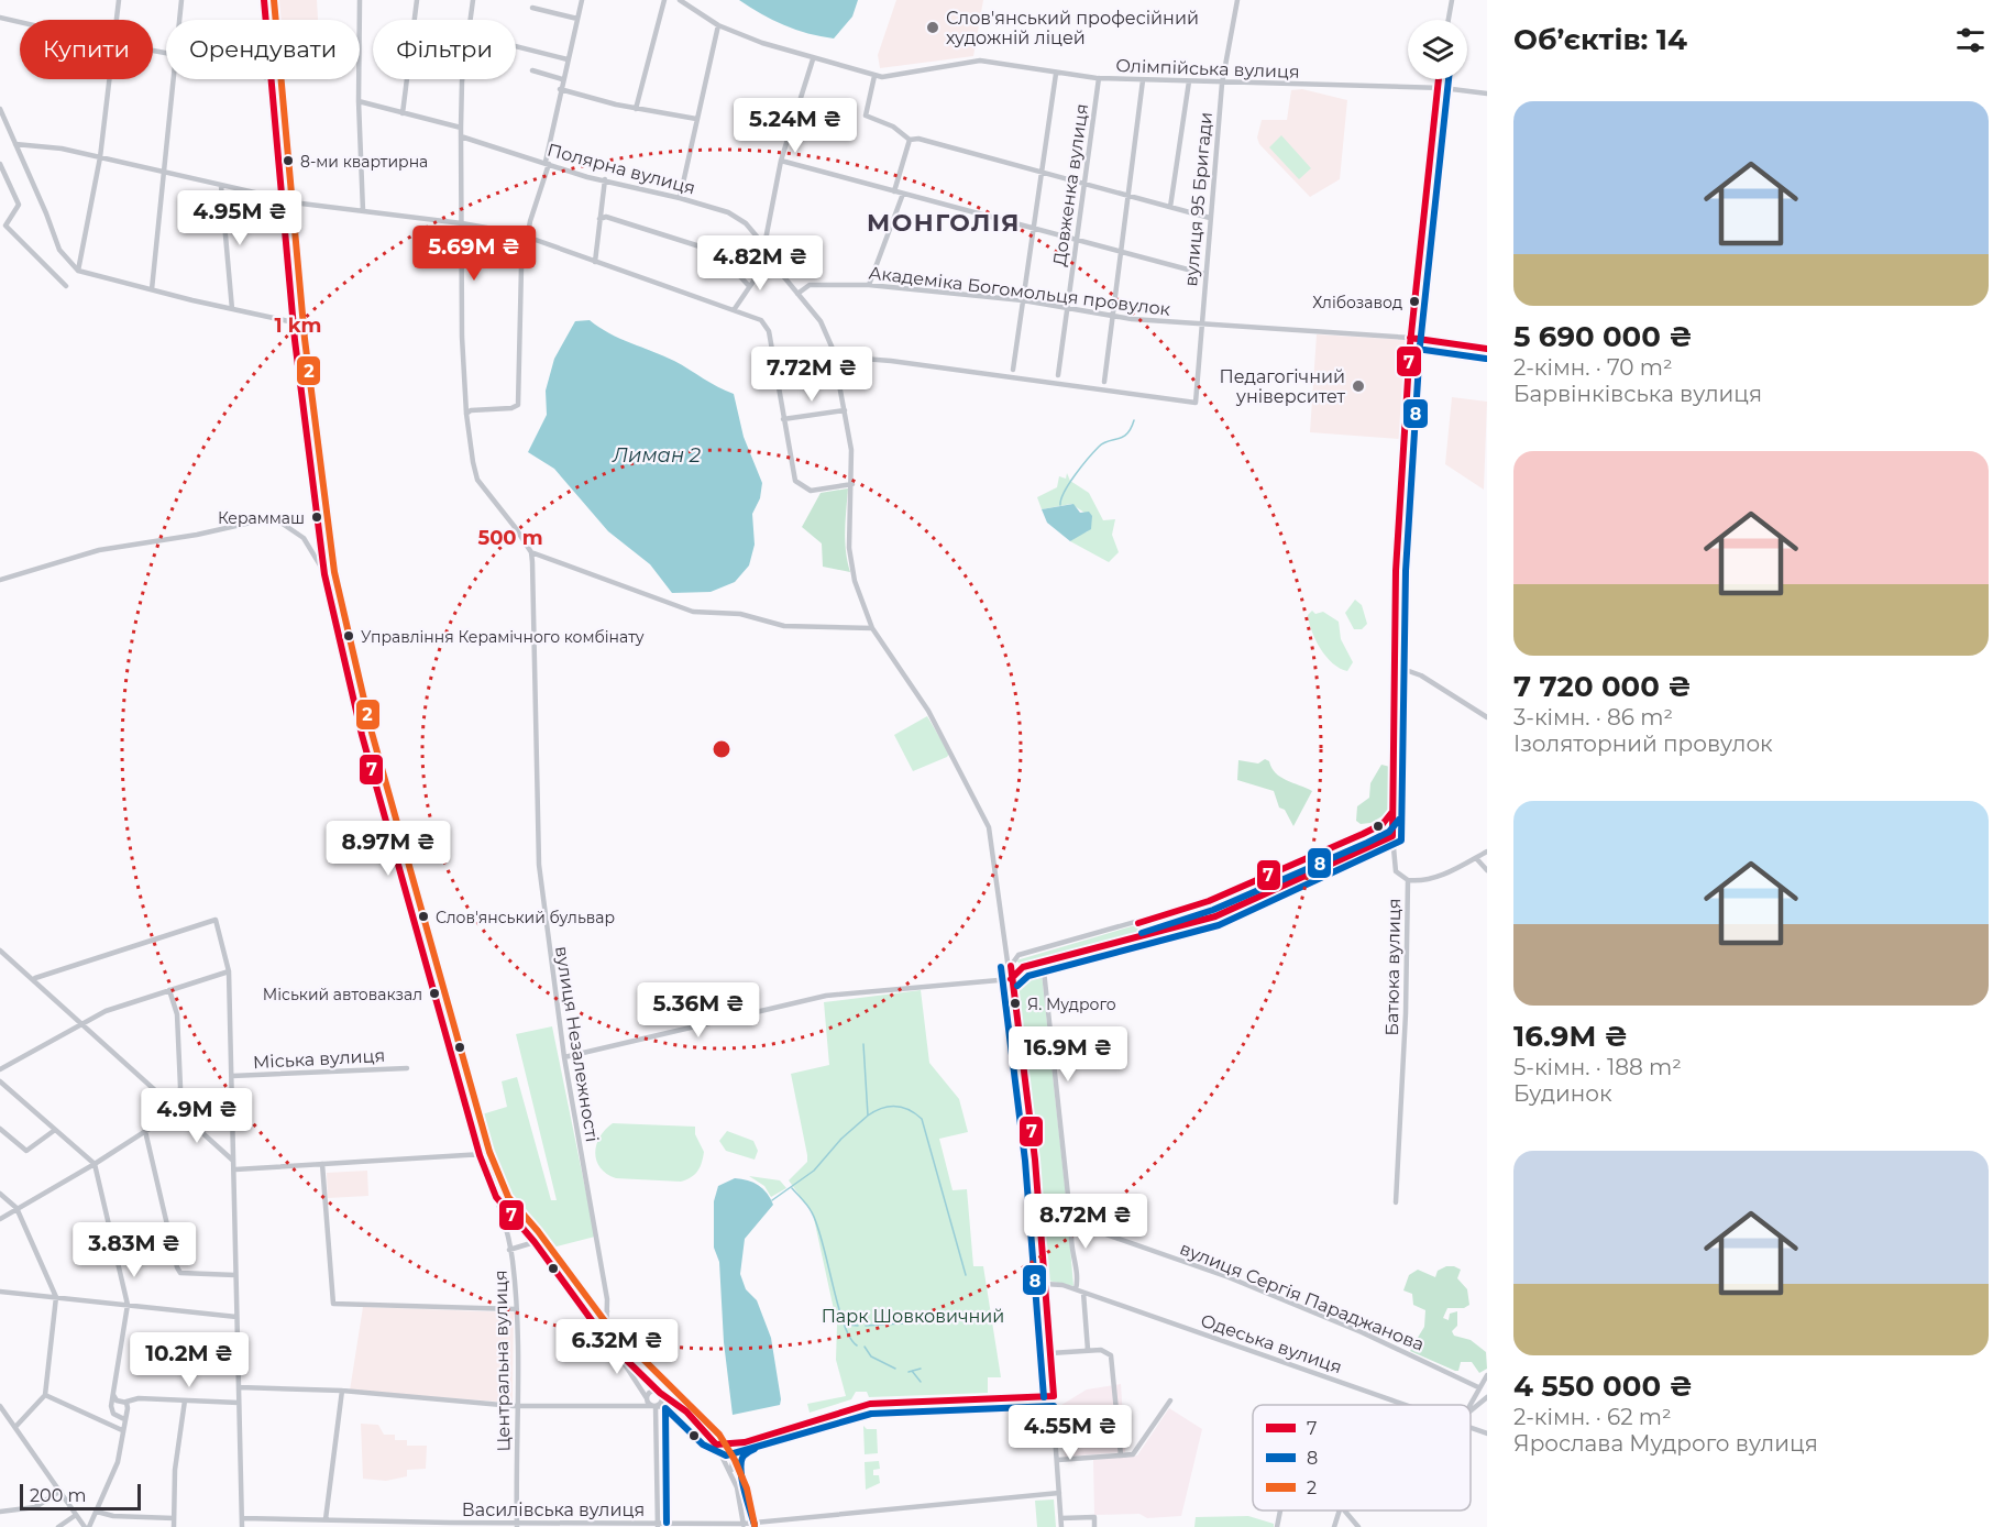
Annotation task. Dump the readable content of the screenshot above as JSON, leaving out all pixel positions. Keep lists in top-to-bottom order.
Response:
{
  "streets": {
    "street": [
      "Олімпійська вулиця",
      "Полярна вулиця",
      "Довженка вулиця",
      "вулиця 95 Бригади",
      "Академіка Богомольця провулок",
      "Батюка вулиця",
      "вулиця Незалежності",
      "Міська вулиця",
      "вулиця Сергія Параджанова",
      "Одеська вулиця",
      "Центральна вулиця",
      "Василівська вулиця"
    ]
  },
  "crossings": [
    ["Олімпійська вулиця", "Довженка вулиця"],
    ["Олімпійська вулиця", "вулиця 95 Бригади"],
    ["Олімпійська вулиця", "Батюка вулиця"],
    ["Довженка вулиця", "Академіка Богомольця провулок"],
    ["вулиця 95 Бригади", "Академіка Богомольця провулок"],
    ["Академіка Богомольця провулок", "Батюка вулиця"],
    ["Центральна вулиця", "Василівська вулиця"]
  ],
  "districts": ["МОНГОЛІЯ"],
  "water": ["Лиман 2"],
  "parks": ["Парк Шовковичний"],
  "places": [
    "Слов'янський професійний художній ліцей",
    "8-ми квартирна",
    "Хлібозавод",
    "Педагогічний університет",
    "Кераммаш",
    "Управління Керамічного комбінату",
    "Слов'янський бульвар",
    "Міський автовакзал",
    "Я. Мудрого"
  ],
  "lines": ["transit line 7", "transit line 2", "transit line 8"],
  "legend": ["7", "8", "2"],
  "scale_bar": "200 m",
  "page": {
    "heading": "Об’єктів: 14",
    "chip": ["Купити", "Орендувати", "Фільтри"],
    "list": [
      {
        "name": "5 690 000 ₴",
        "note": "2-кімн. · 70 m² · Барвінківська вулиця"
      },
      {
        "name": "7 720 000 ₴",
        "note": "3-кімн. · 86 m² · Ізоляторний провулок"
      },
      {
        "name": "16.9M ₴",
        "note": "5-кімн. · 188 m² · Будинок"
      },
      {
        "name": "4 550 000 ₴",
        "note": "2-кімн. · 62 m² · Ярослава Мудрого вулиця"
      }
    ],
    "price": [
      "5.24M ₴",
      "4.95M ₴",
      "5.69M ₴",
      "4.82M ₴",
      "7.72M ₴",
      "8.97M ₴",
      "5.36M ₴",
      "16.9M ₴",
      "4.9M ₴",
      "8.72M ₴",
      "3.83M ₴",
      "6.32M ₴",
      "10.2M ₴",
      "4.55M ₴"
    ],
    "scale": "200 m"
  },
  "rings": ["1 km", "500 m"]
}
